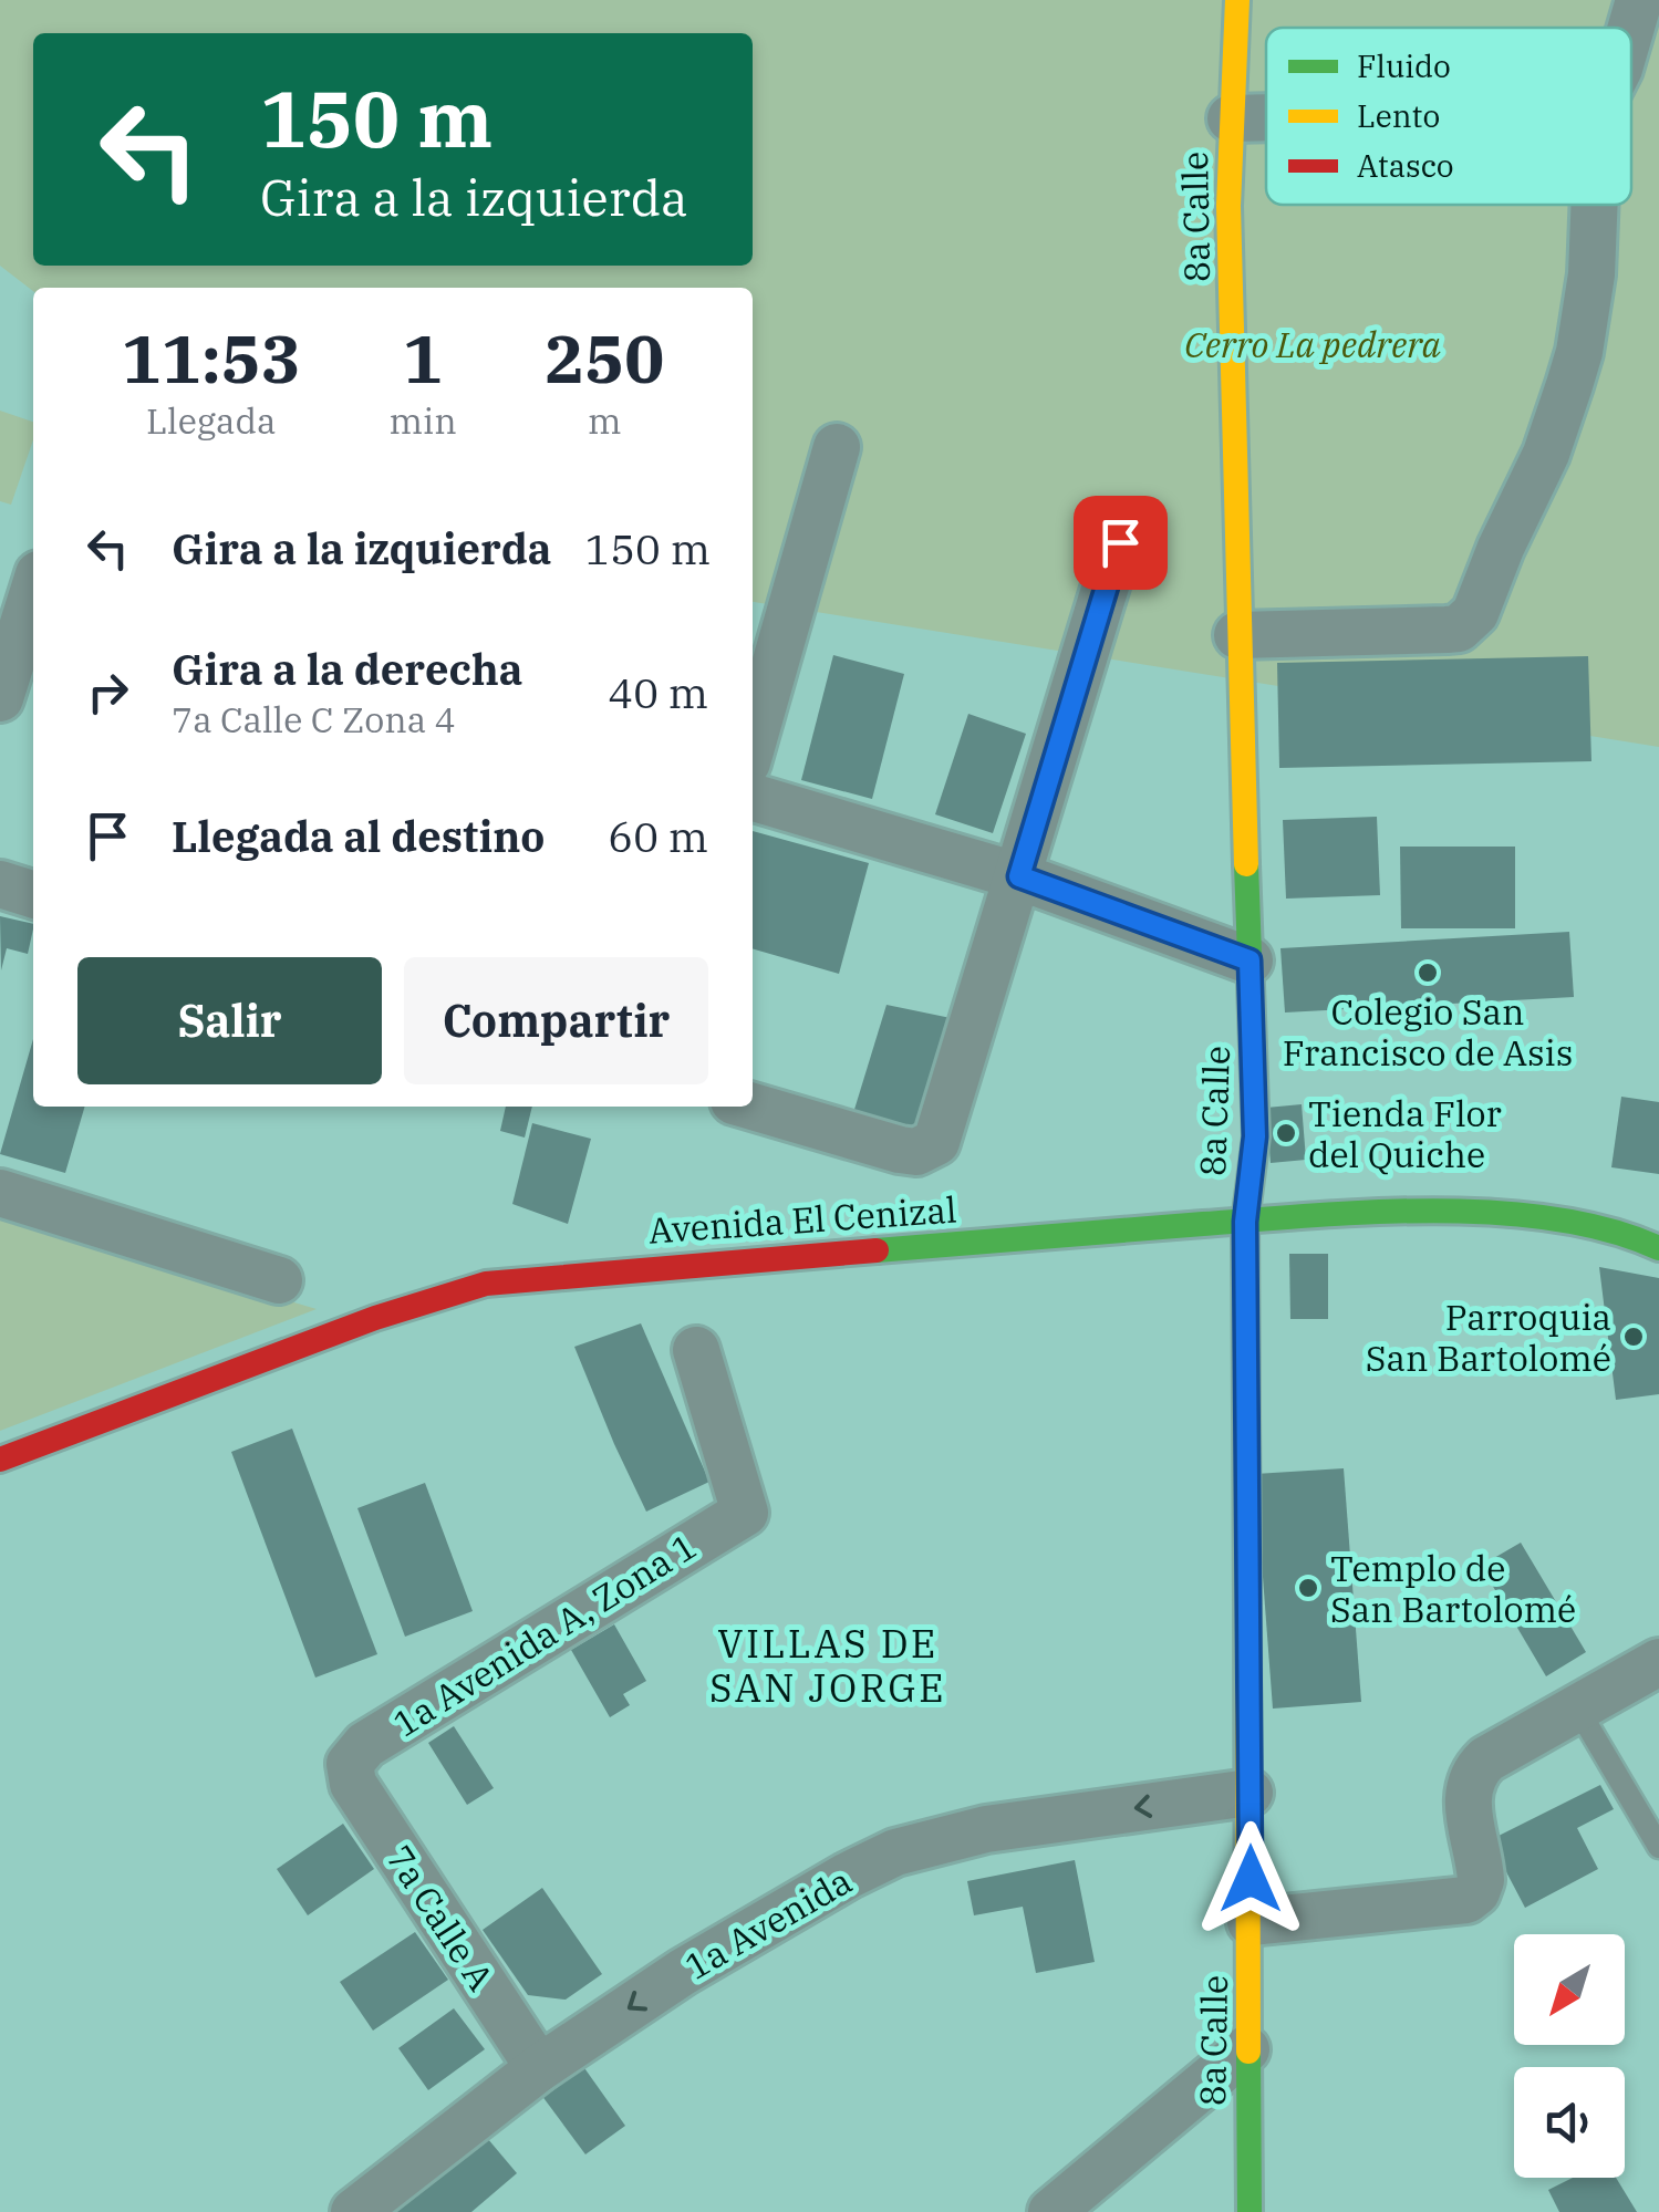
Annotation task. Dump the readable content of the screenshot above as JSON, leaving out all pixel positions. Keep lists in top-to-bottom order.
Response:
{
  "streets": {
    "street": [
      "8a Calle",
      "Avenida El Cenizal",
      "1a Avenida A, Zona 1",
      "7a Calle A",
      "1a Avenida"
    ]
  },
  "crossings": [
    ["8a Calle", "Avenida El Cenizal"],
    ["8a Calle", "1a Avenida"],
    ["1a Avenida A, Zona 1", "7a Calle A"],
    ["7a Calle A", "1a Avenida"]
  ],
  "districts": ["VILLAS DE SAN JORGE"],
  "parks": ["Cerro La pedrera"],
  "places": [
    "Colegio San Francisco de Asis",
    "Tienda Flor del Quiche",
    "Parroquia San Bartolomé",
    "Templo de San Bartolomé"
  ],
  "legend": ["Fluido", "Lento", "Atasco"],
  "north": "bottom left",
  "page": {
    "turn": ["150 m", "Gira a la izquierda"],
    "eta": [
      "11:53",
      "Llegada",
      "1",
      "min",
      "250",
      "m"
    ],
    "list": [
      {
        "name": "Gira a la izquierda",
        "value": "150 m"
      },
      {
        "name": "Gira a la derecha",
        "note": "7a Calle C Zona 4",
        "value": "40 m"
      },
      {
        "name": "Llegada al destino",
        "value": "60 m"
      }
    ],
    "buttons": ["Salir", "Compartir"]
  }
}
